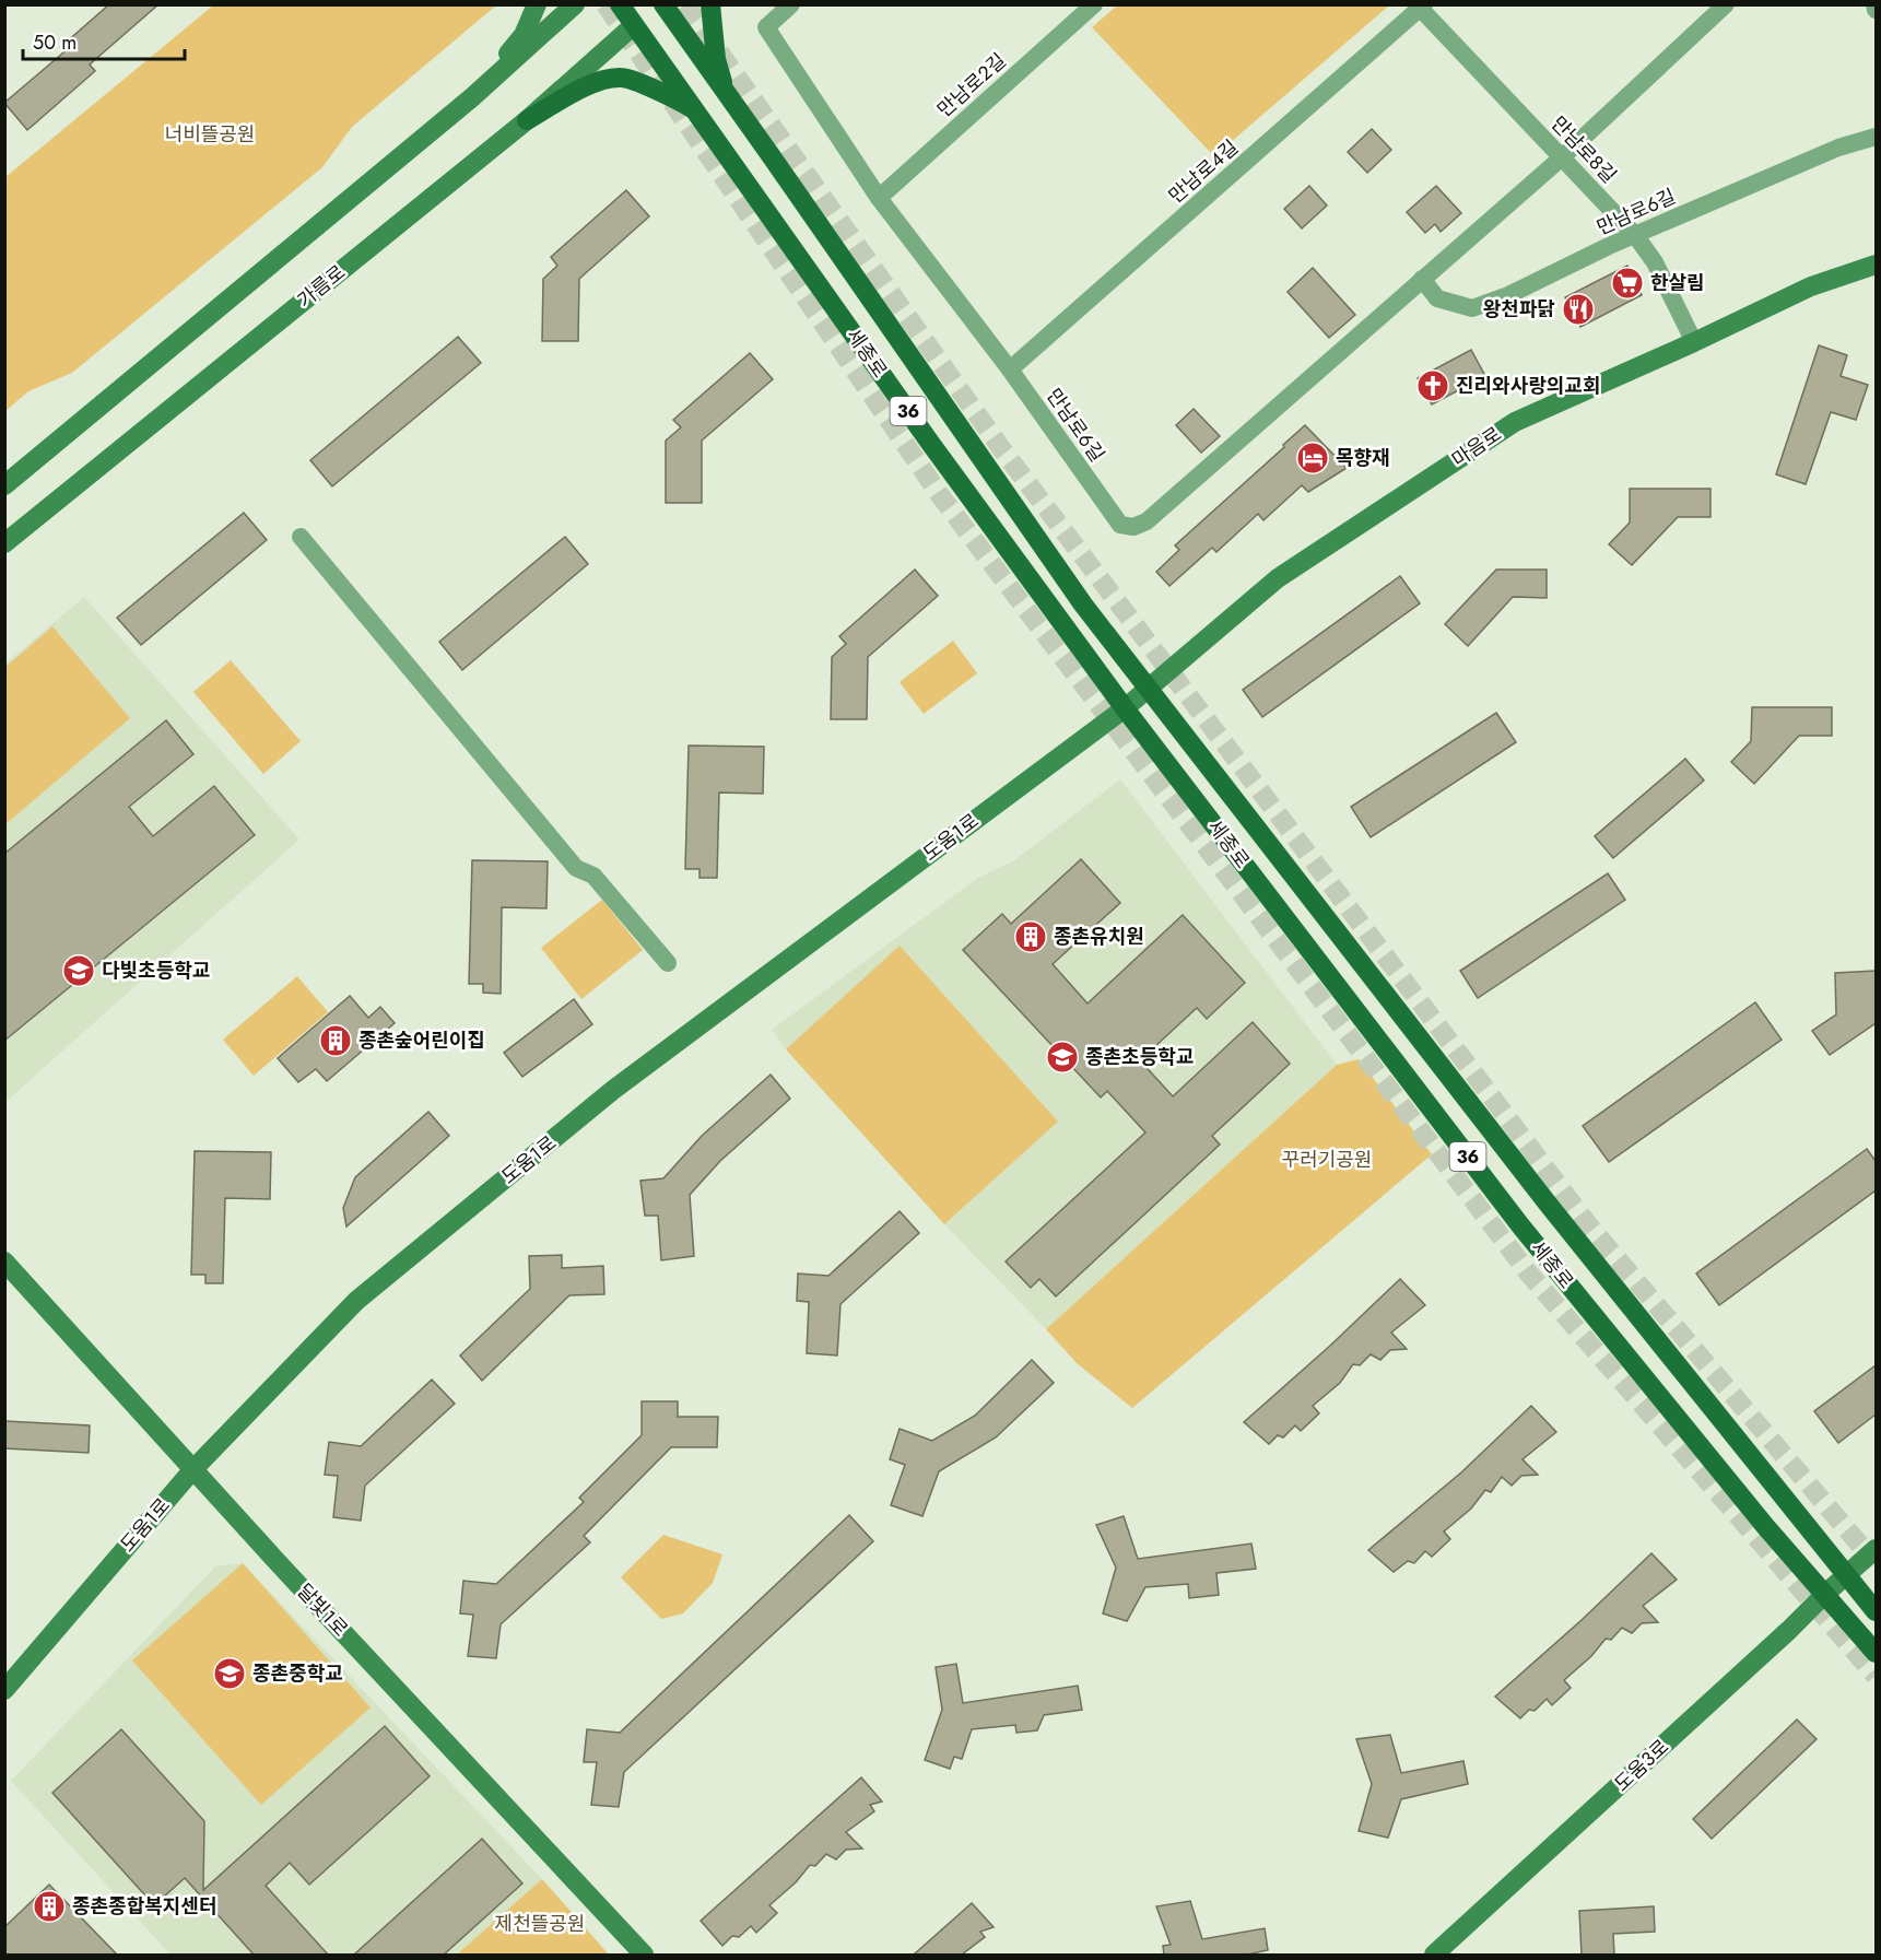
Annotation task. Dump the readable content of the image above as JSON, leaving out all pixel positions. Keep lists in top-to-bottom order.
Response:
{
  "streets": {
    "main road": ["세종로", "36"],
    "street": [
      "만남로2길",
      "만남로8길",
      "만남로4길",
      "만남로6길",
      "가름로",
      "마음로",
      "도움1로",
      "달빛1로",
      "도움3로"
    ]
  },
  "crossings": [
    ["만남로2길", "만남로6길"],
    ["만남로8길", "만남로4길"],
    ["만남로8길", "만남로6길"],
    ["만남로8길", "마음로"],
    ["만남로4길", "만남로6길"],
    ["가름로", "세종로"],
    ["세종로", "36"],
    ["세종로", "마음로"],
    ["세종로", "도움1로"],
    ["세종로", "도움3로"],
    ["마음로", "도움1로"],
    ["도움1로", "달빛1로"]
  ],
  "parks": ["너비뜰공원", "꾸러기공원", "제천뜰공원"],
  "places": {
    "supermarket": ["한살림"],
    "restaurant": ["왕천파닭"],
    "church": ["진리와사랑의교회"],
    "hotel": ["목향재"],
    "building": ["종촌유치원", "종촌숲어린이집", "종촌종합복지센터"],
    "school or university": ["다빛초등학교", "종촌초등학교", "종촌중학교"]
  },
  "scale_bar": "50 m"
}
